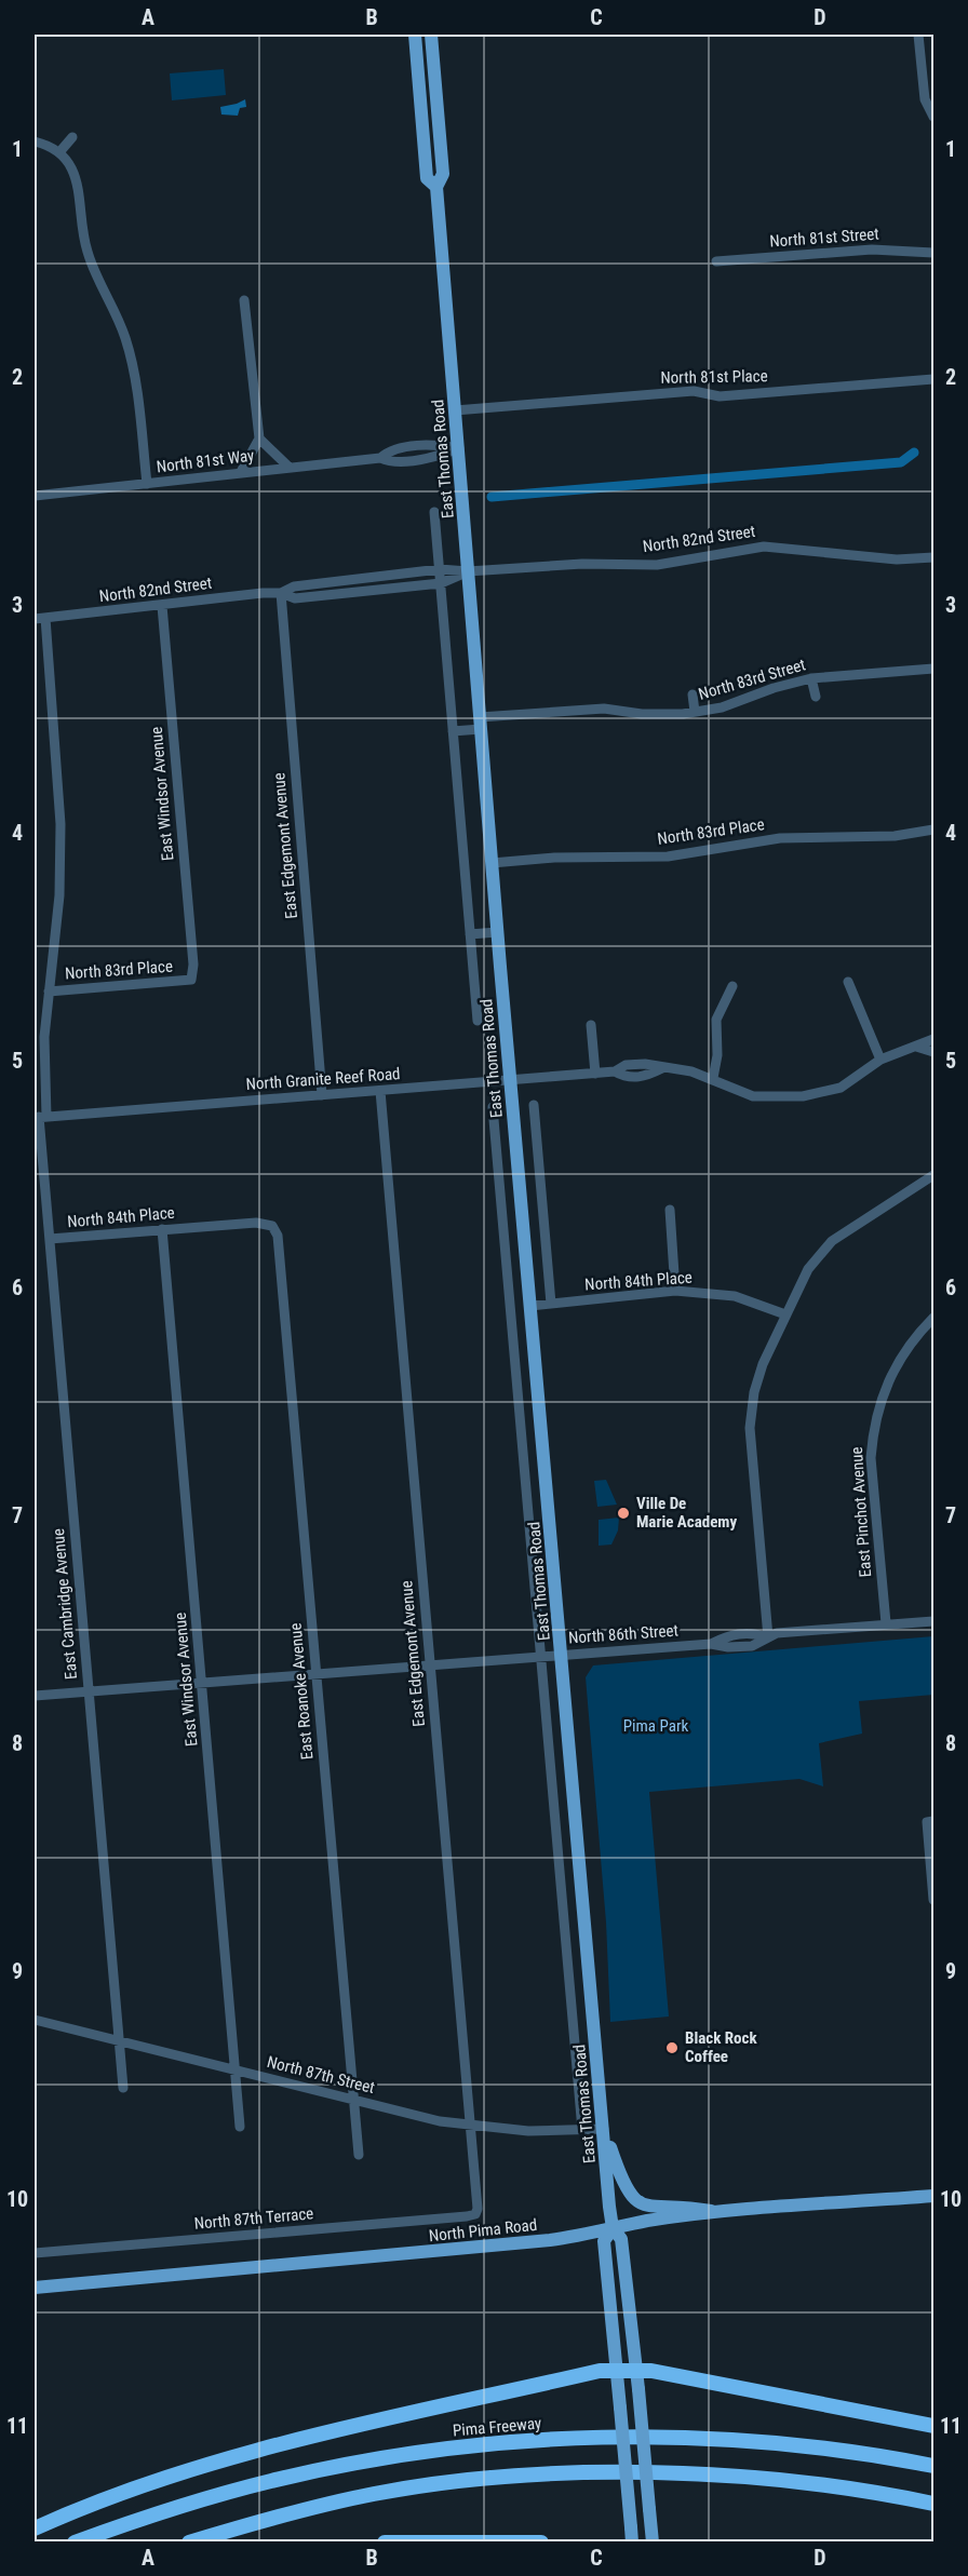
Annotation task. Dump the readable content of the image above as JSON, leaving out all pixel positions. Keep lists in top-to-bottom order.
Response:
{
  "streets": {
    "highway": ["Pima Freeway"],
    "main road": ["East Thomas Road", "North Pima Road"],
    "street": [
      "North 81st Street",
      "North 81st Place",
      "North 81st Way",
      "North 82nd Street",
      "North 83rd Street",
      "East Windsor Avenue",
      "North 83rd Place",
      "East Edgemont Avenue",
      "North Granite Reef Road",
      "North 84th Place",
      "East Pinchot Avenue",
      "East Cambridge Avenue",
      "North 86th Street",
      "East Roanoke Avenue",
      "North 87th Street",
      "North 87th Terrace"
    ]
  },
  "crossings": [
    ["North 81st Place", "East Thomas Road"],
    ["East Thomas Road", "North 81st Way"],
    ["East Thomas Road", "North 82nd Street"],
    ["East Thomas Road", "North 83rd Street"],
    ["East Thomas Road", "North 83rd Place"],
    ["East Thomas Road", "North Granite Reef Road"],
    ["East Thomas Road", "North 84th Place"],
    ["East Thomas Road", "North 86th Street"],
    ["East Thomas Road", "North 87th Street"],
    ["East Thomas Road", "North Pima Road"],
    ["North 82nd Street", "East Windsor Avenue"],
    ["North 82nd Street", "East Edgemont Avenue"],
    ["North 82nd Street", "East Cambridge Avenue"],
    ["East Windsor Avenue", "North 83rd Place"],
    ["East Windsor Avenue", "North 84th Place"],
    ["East Windsor Avenue", "North 86th Street"],
    ["East Windsor Avenue", "North 87th Street"],
    ["North 83rd Place", "East Cambridge Avenue"],
    ["East Edgemont Avenue", "North Granite Reef Road"],
    ["East Edgemont Avenue", "North 86th Street"],
    ["East Edgemont Avenue", "North 87th Street"],
    ["East Edgemont Avenue", "North 87th Terrace"],
    ["North Granite Reef Road", "East Cambridge Avenue"],
    ["North 84th Place", "East Cambridge Avenue"],
    ["North 84th Place", "East Roanoke Avenue"],
    ["East Pinchot Avenue", "North 86th Street"],
    ["East Cambridge Avenue", "North 86th Street"],
    ["East Cambridge Avenue", "North 87th Street"],
    ["North 86th Street", "East Roanoke Avenue"],
    ["East Roanoke Avenue", "North 87th Street"]
  ],
  "parks": ["Pima Park"],
  "places": ["Ville De Marie Academy", "Black Rock Coffee"],
  "grid": {
    "columns": [
      "A",
      "B",
      "C",
      "D"
    ],
    "rows": [
      "1",
      "2",
      "3",
      "4",
      "5",
      "6",
      "7",
      "8",
      "9",
      "10",
      "11"
    ]
  }
}
